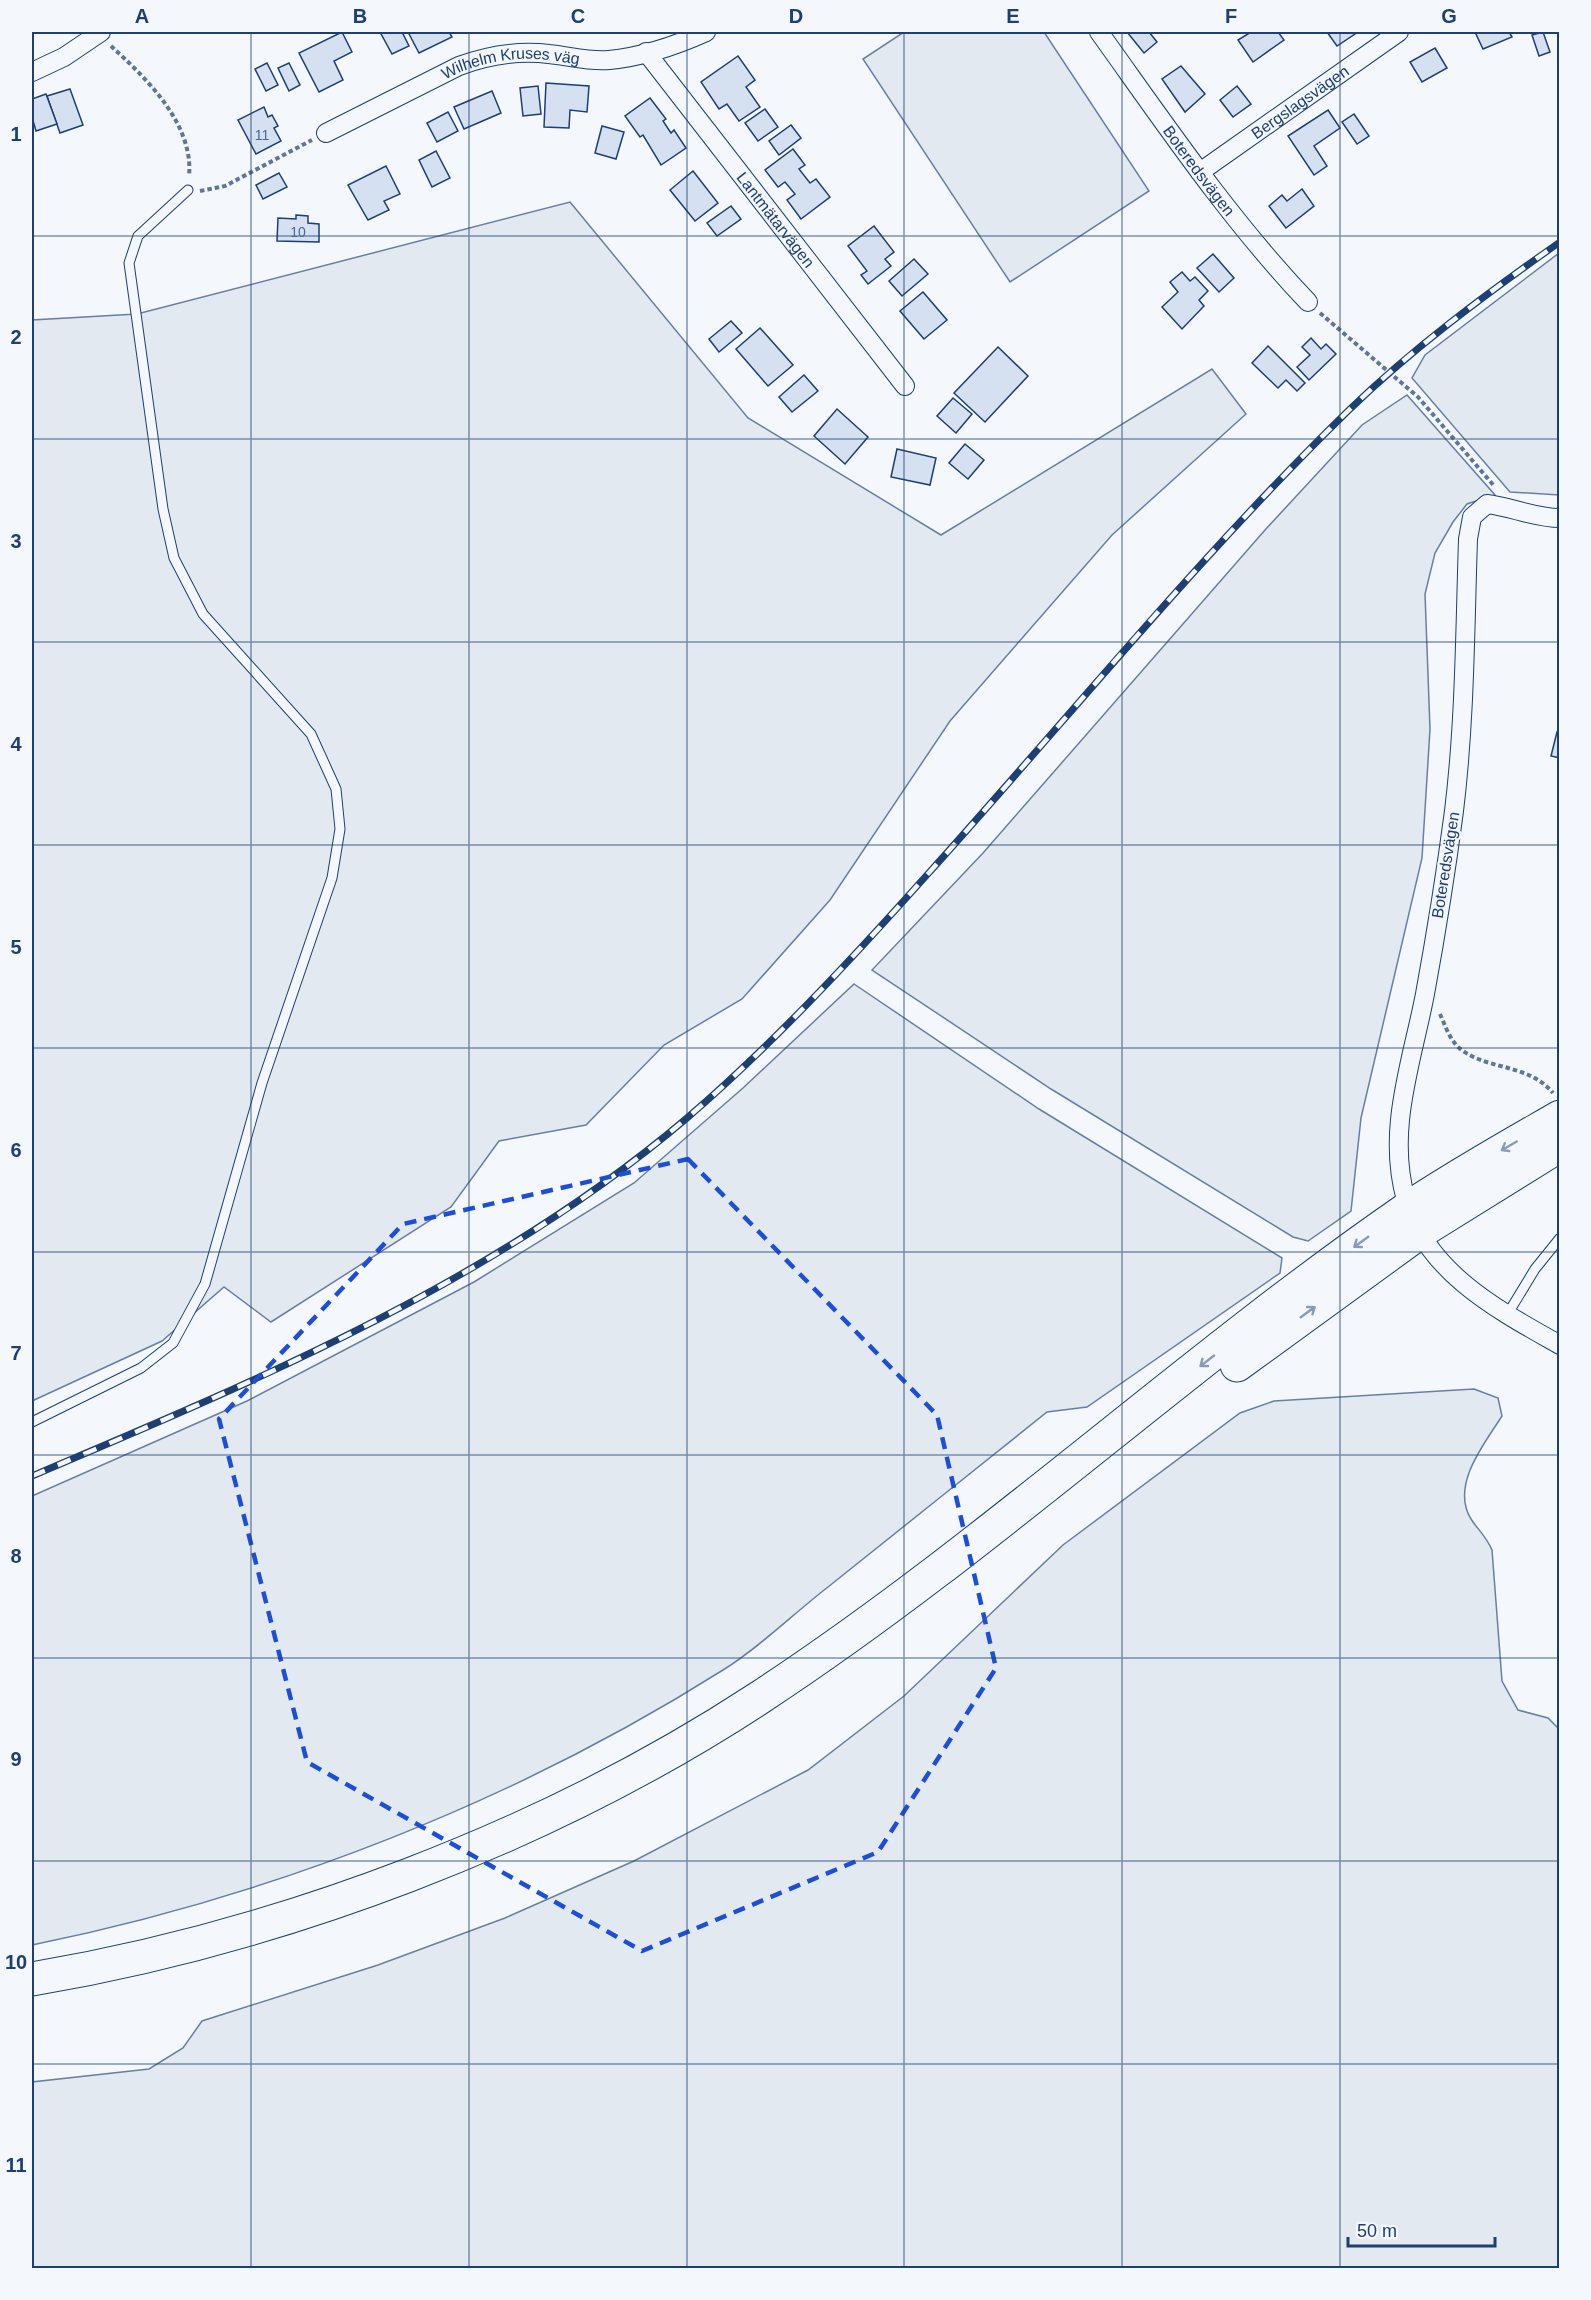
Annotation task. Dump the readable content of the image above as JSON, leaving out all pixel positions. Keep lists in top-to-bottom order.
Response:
{
  "streets": {
    "street": [
      "Wilhelm Kruses väg",
      "Bergslagsvägen",
      "Boteredsvägen",
      "Lantmätarvägen"
    ]
  },
  "crossings": [
    ["Wilhelm Kruses väg", "Lantmätarvägen"],
    ["Bergslagsvägen", "Boteredsvägen"]
  ],
  "house_numbers": ["11", "10"],
  "scale_bar": "50 m",
  "grid": {
    "columns": [
      "A",
      "B",
      "C",
      "D",
      "E",
      "F",
      "G"
    ],
    "rows": [
      "1",
      "2",
      "3",
      "4",
      "5",
      "6",
      "7",
      "8",
      "9",
      "10",
      "11"
    ]
  }
}
